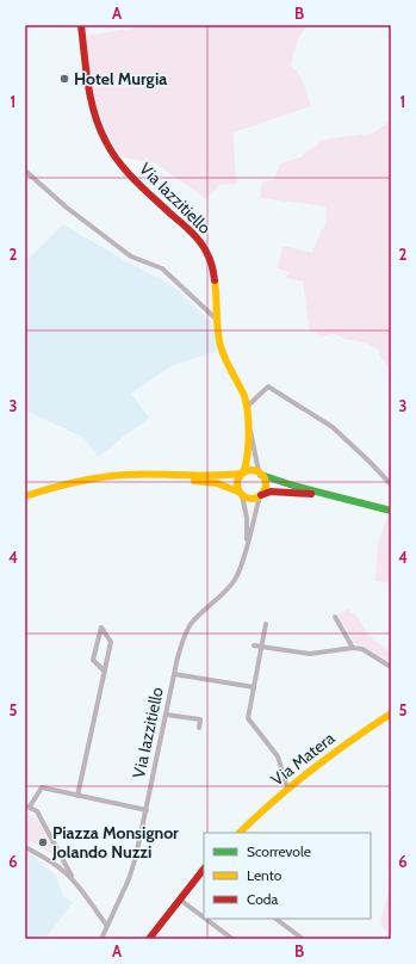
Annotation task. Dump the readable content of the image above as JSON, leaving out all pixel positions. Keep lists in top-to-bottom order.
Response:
{
  "streets": {
    "street": ["Via Iazzitiello", "Via Matera"]
  },
  "places": ["Hotel Murgia", "Piazza Monsignor Jolando Nuzzi"],
  "legend": ["Scorrevole", "Lento", "Coda"],
  "grid": {
    "columns": ["A", "B"],
    "rows": [
      "1",
      "2",
      "3",
      "4",
      "5",
      "6"
    ]
  }
}
